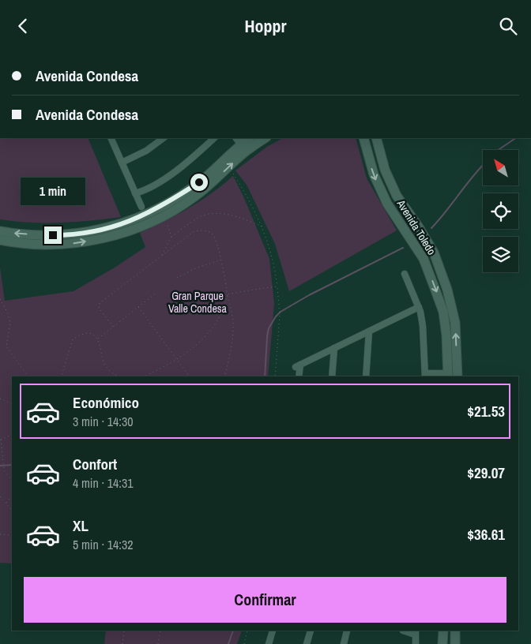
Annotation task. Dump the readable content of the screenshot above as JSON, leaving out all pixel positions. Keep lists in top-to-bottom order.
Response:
{
  "streets": {
    "street": ["Avenida Toledo"]
  },
  "parks": ["Gran Parque Valle Condesa"],
  "north": "top left",
  "page": {
    "header": "Hoppr",
    "banner": ["Avenida Condesa", "Avenida Condesa"],
    "bubble": "1 min",
    "list": [
      {
        "name": "Económico",
        "note": "3 min · 14:30",
        "value": "$21.53"
      },
      {
        "name": "Confort",
        "note": "4 min · 14:31",
        "value": "$29.07"
      },
      {
        "name": "XL",
        "note": "5 min · 14:32",
        "value": "$36.61"
      }
    ],
    "buttons": "Confirmar"
  }
}
